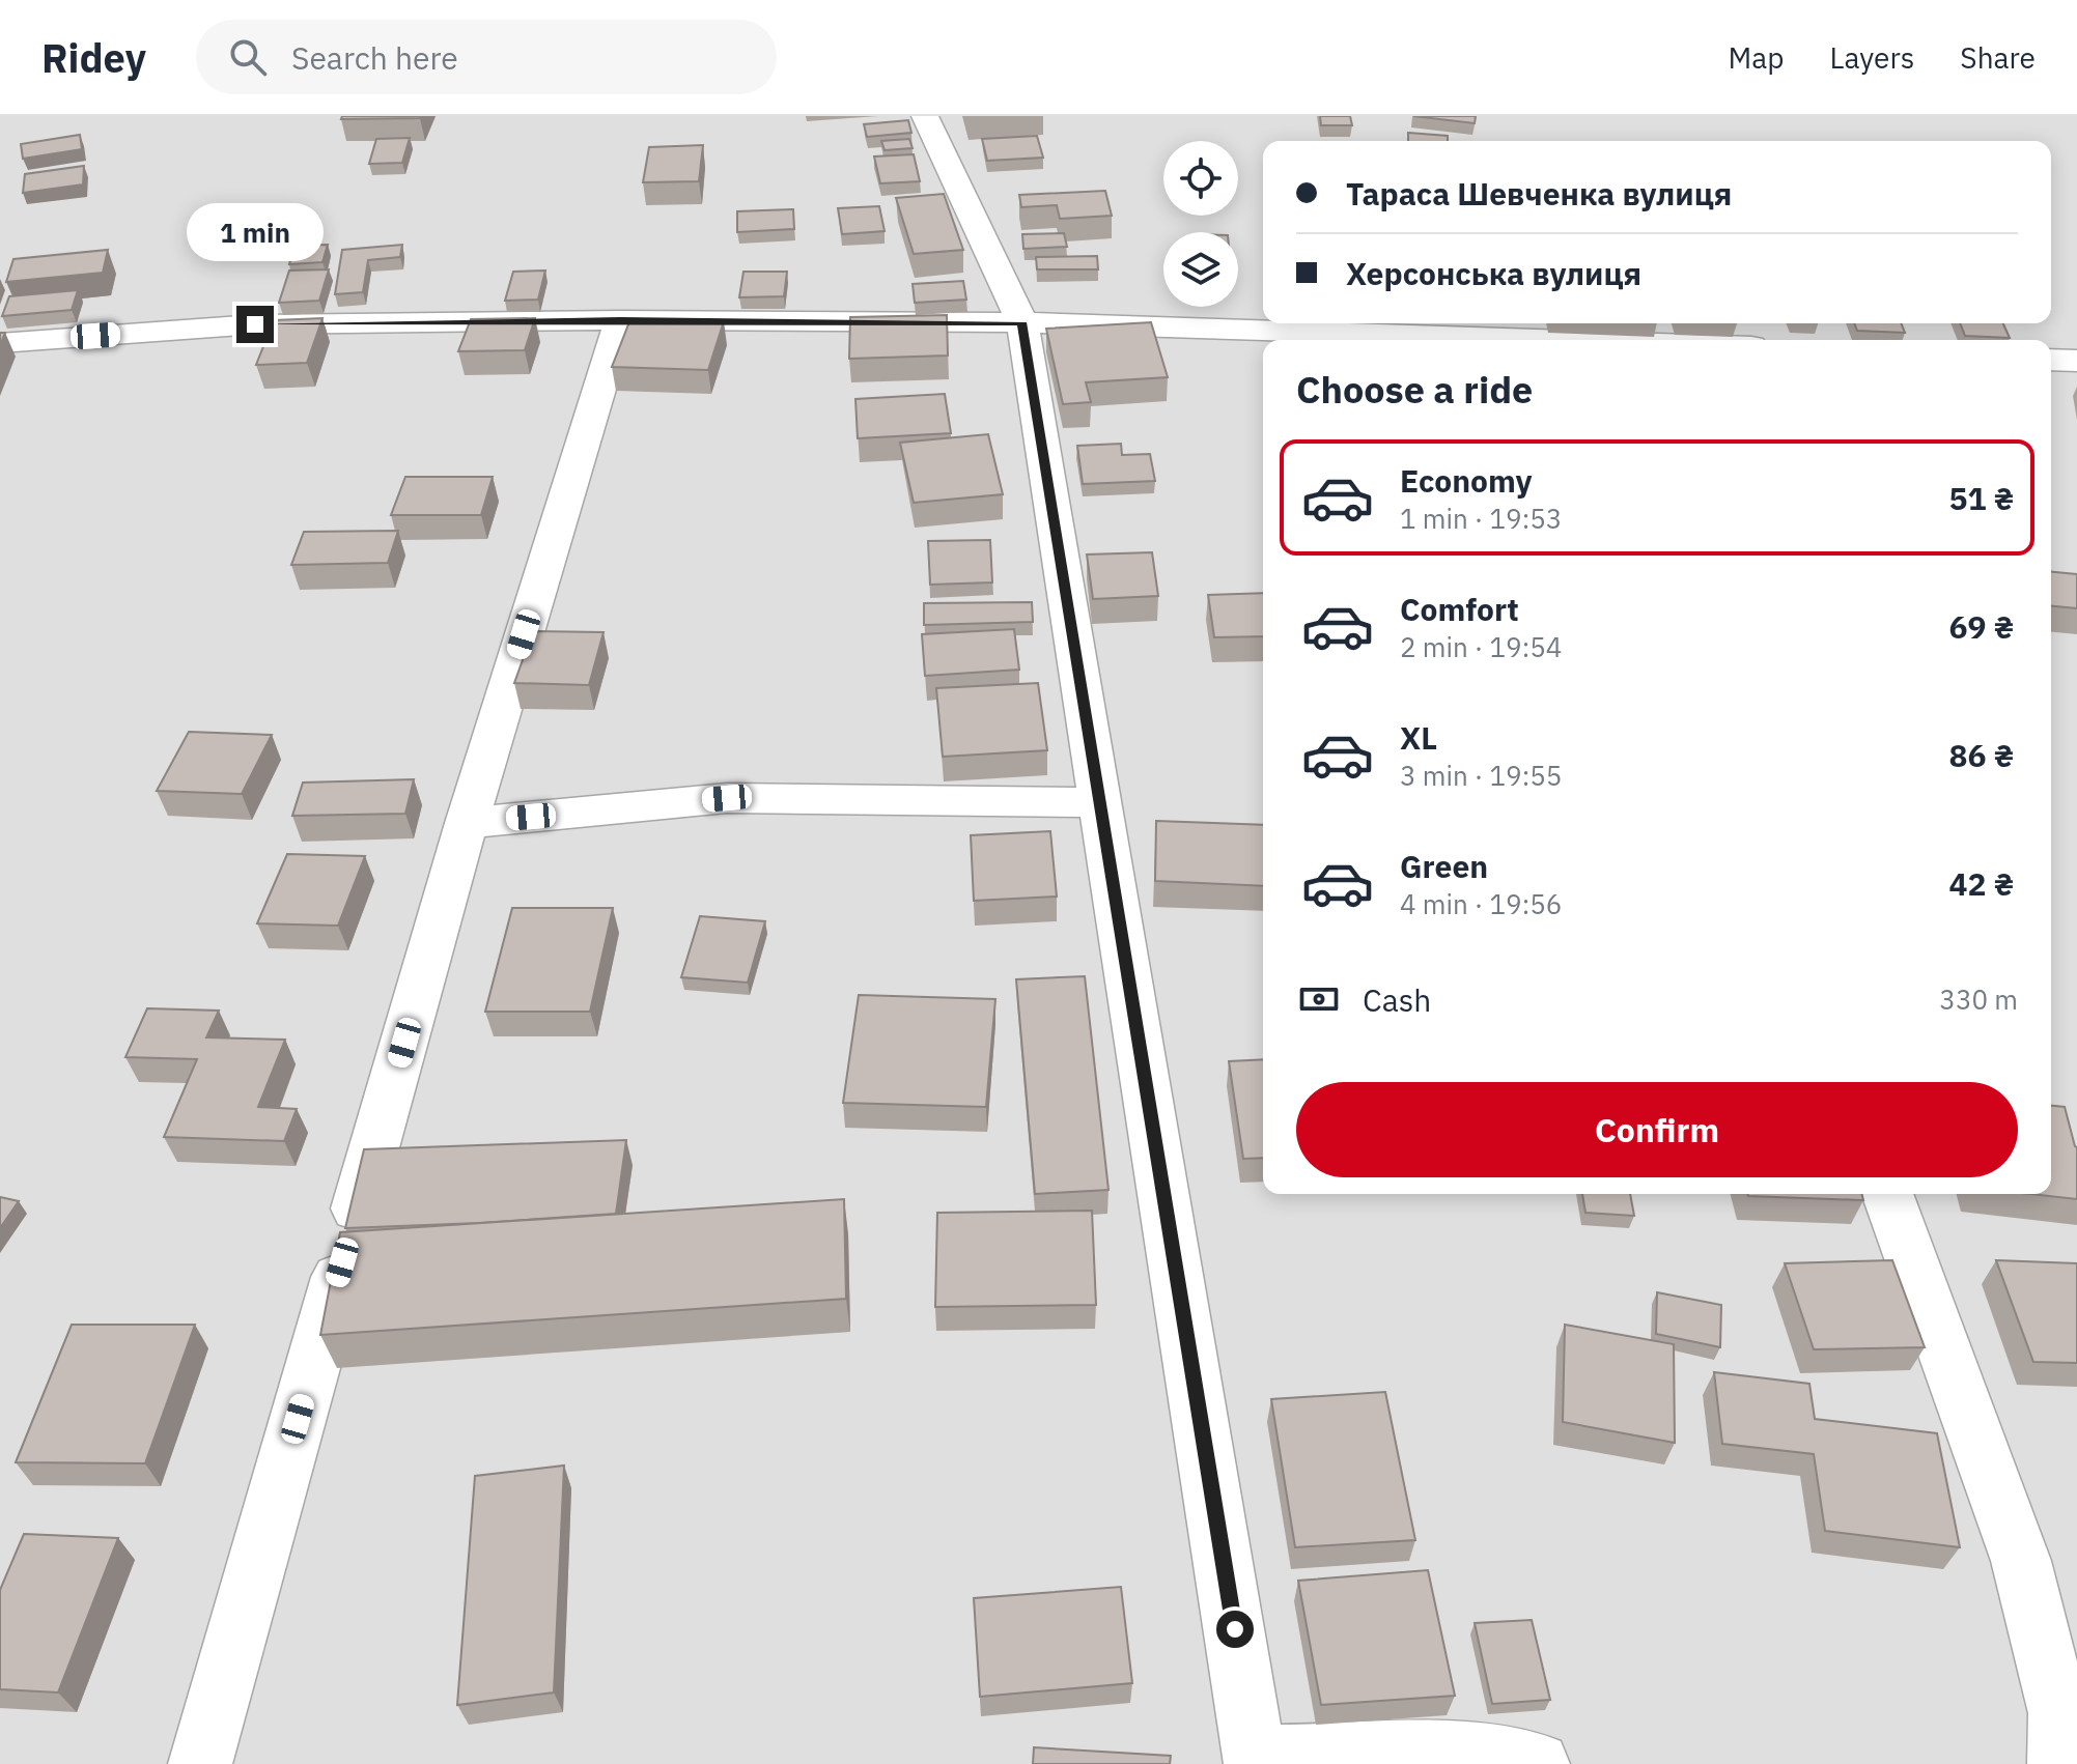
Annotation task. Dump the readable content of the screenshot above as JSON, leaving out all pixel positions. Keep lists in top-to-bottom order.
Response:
{
  "page": {
    "header": "Ridey",
    "search": "Search here",
    "nav": ["Map", "Layers", "Share"],
    "banner": ["Тараса Шевченка вулиця", "Херсонська вулиця"],
    "bubble": "1 min",
    "heading": "Choose a ride",
    "list": [
      {
        "name": "Economy",
        "note": "1 min · 19:53",
        "value": "51 ₴"
      },
      {
        "name": "Comfort",
        "note": "2 min · 19:54",
        "value": "69 ₴"
      },
      {
        "name": "XL",
        "note": "3 min · 19:55",
        "value": "86 ₴"
      },
      {
        "name": "Green",
        "note": "4 min · 19:56",
        "value": "42 ₴"
      }
    ],
    "pay": ["Cash", "330 m"],
    "buttons": "Confirm"
  }
}
